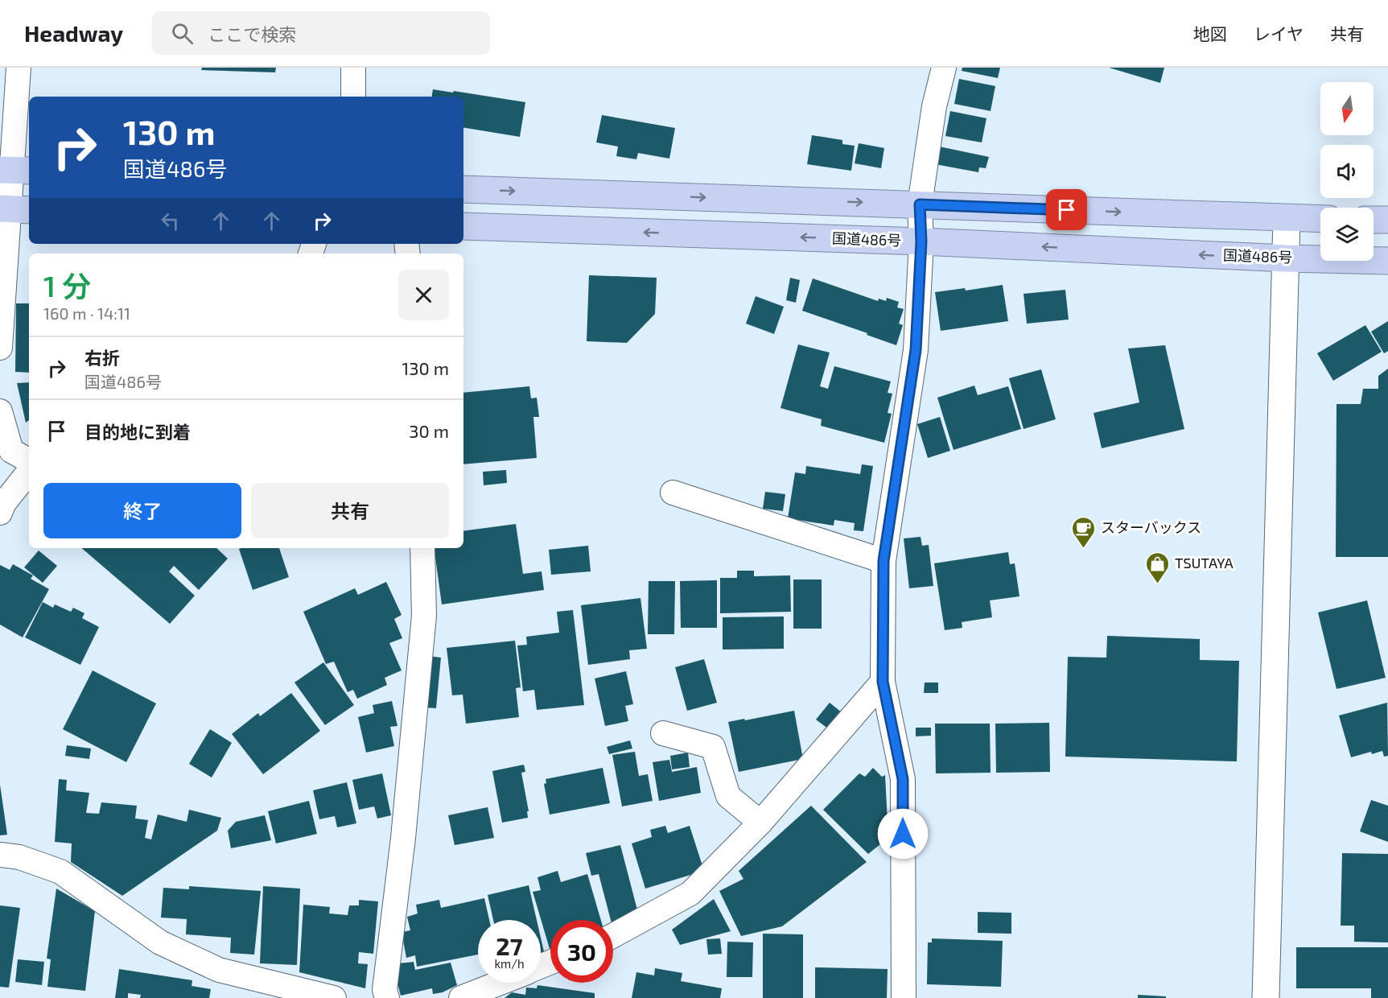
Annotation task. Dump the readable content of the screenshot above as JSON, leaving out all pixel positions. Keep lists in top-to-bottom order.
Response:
{
  "streets": {
    "highway": ["国道486号"]
  },
  "places": {
    "cafe": ["スターバックス"],
    "shop": ["TSUTAYA"]
  },
  "north": "bottom",
  "page": {
    "header": "Headway",
    "search": "ここで検索",
    "nav": ["地図", "レイヤ", "共有"],
    "turn": ["130 m", "国道486号"],
    "heading": ["1 分", "160 m · 14:11"],
    "list": [
      {
        "name": "右折",
        "note": "国道486号",
        "value": "130 m"
      },
      {
        "name": "目的地に到着",
        "value": "30 m"
      }
    ],
    "buttons": ["終了", "共有"],
    "speed": "27 km/h",
    "limit": "30"
  }
}
